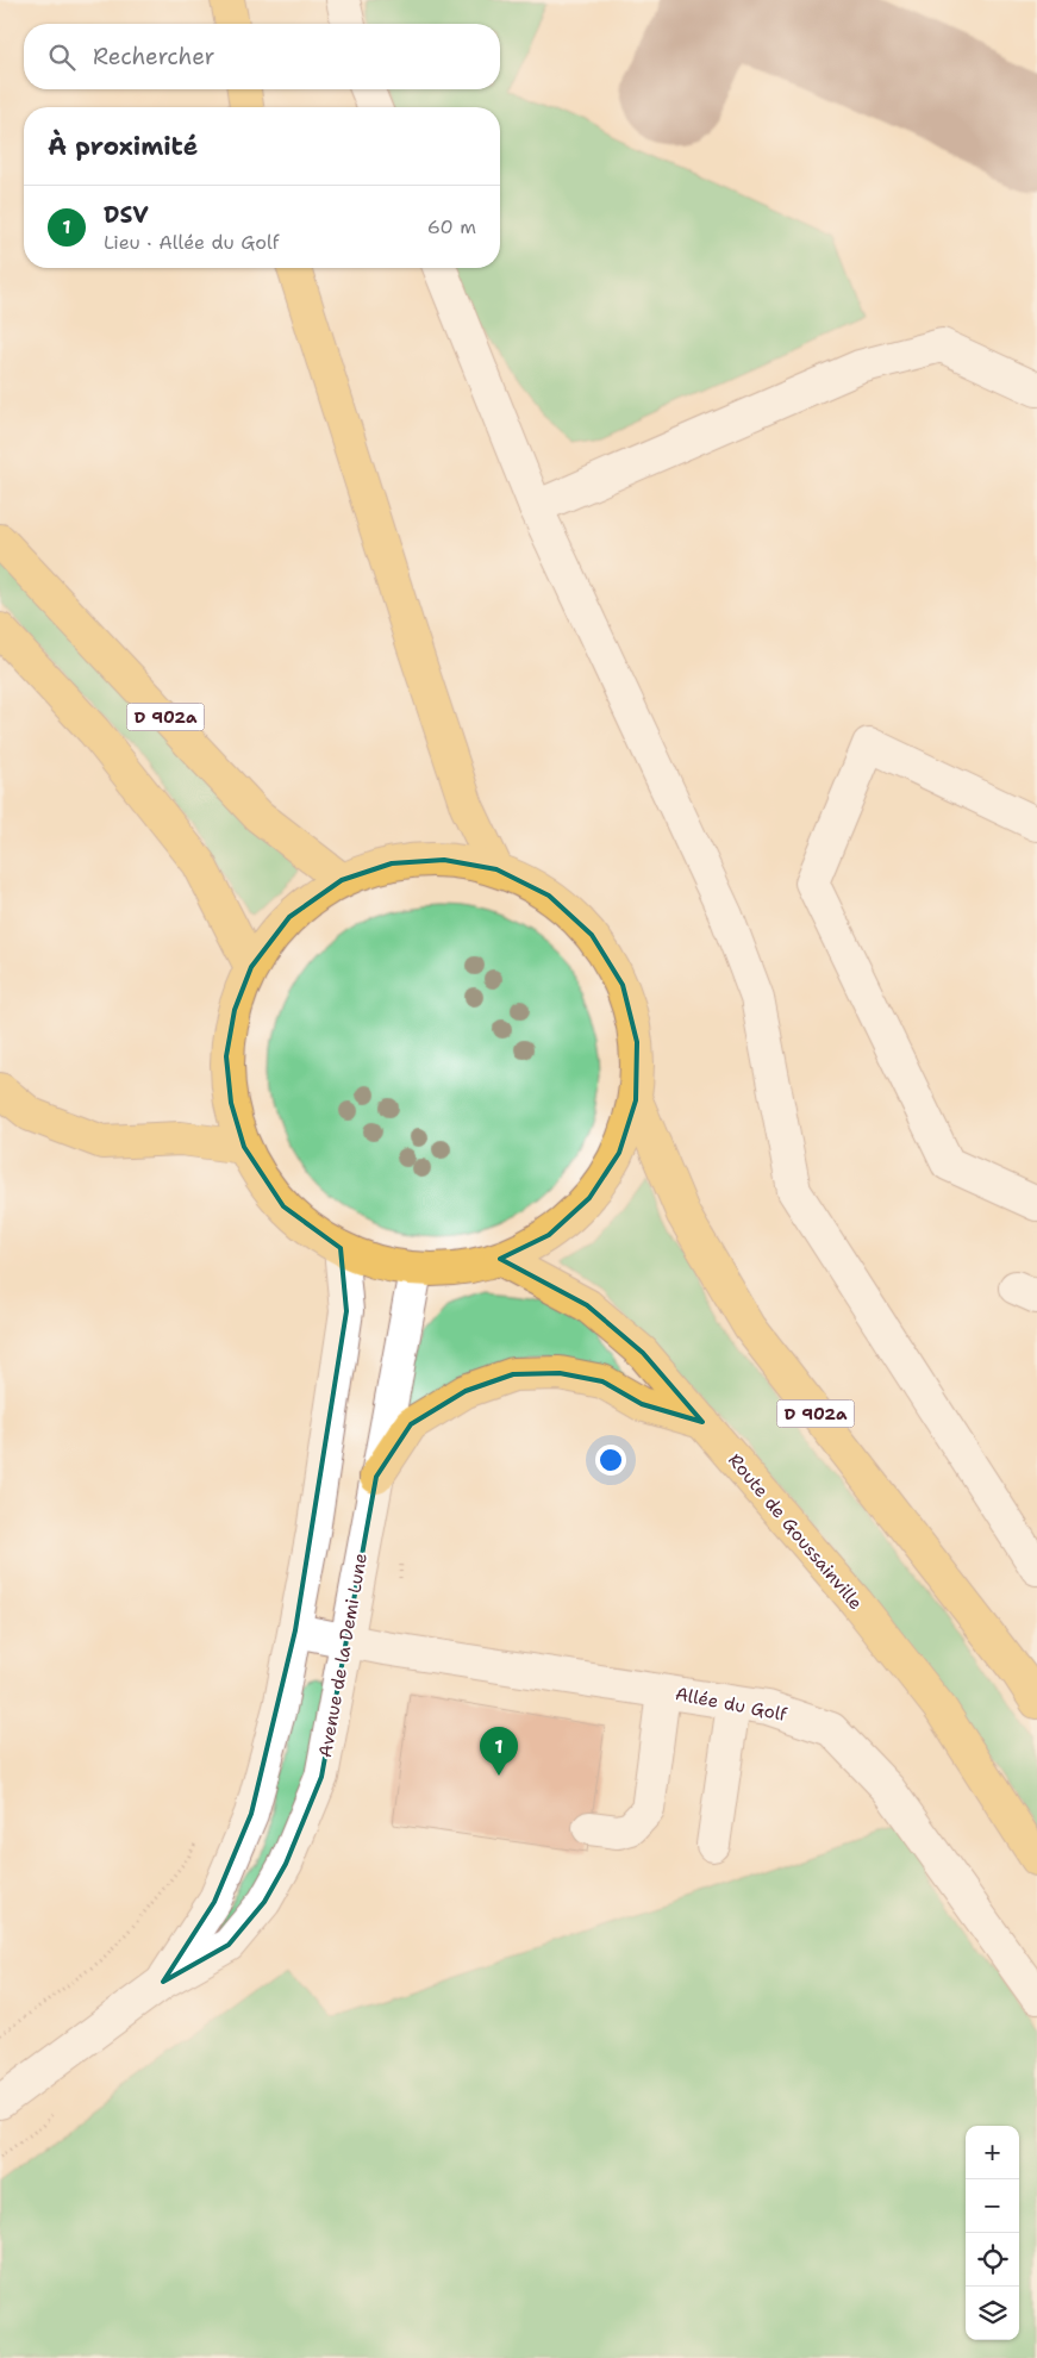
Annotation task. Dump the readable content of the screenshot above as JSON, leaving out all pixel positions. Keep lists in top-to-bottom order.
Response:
{
  "streets": {
    "main road": ["D 902a", "Route de Goussainville"],
    "street": ["Avenue de la Demi Lune", "Allée du Golf"]
  },
  "crossings": [
    ["Avenue de la Demi Lune", "Allée du Golf"]
  ],
  "page": {
    "search": "Rechercher",
    "heading": "À proximité",
    "list": [
      {
        "mark": "1",
        "name": "DSV",
        "note": "Lieu · Allée du Golf",
        "value": "60 m"
      }
    ],
    "pins": "1",
    "map_buttons": ["+", "−"]
  }
}
